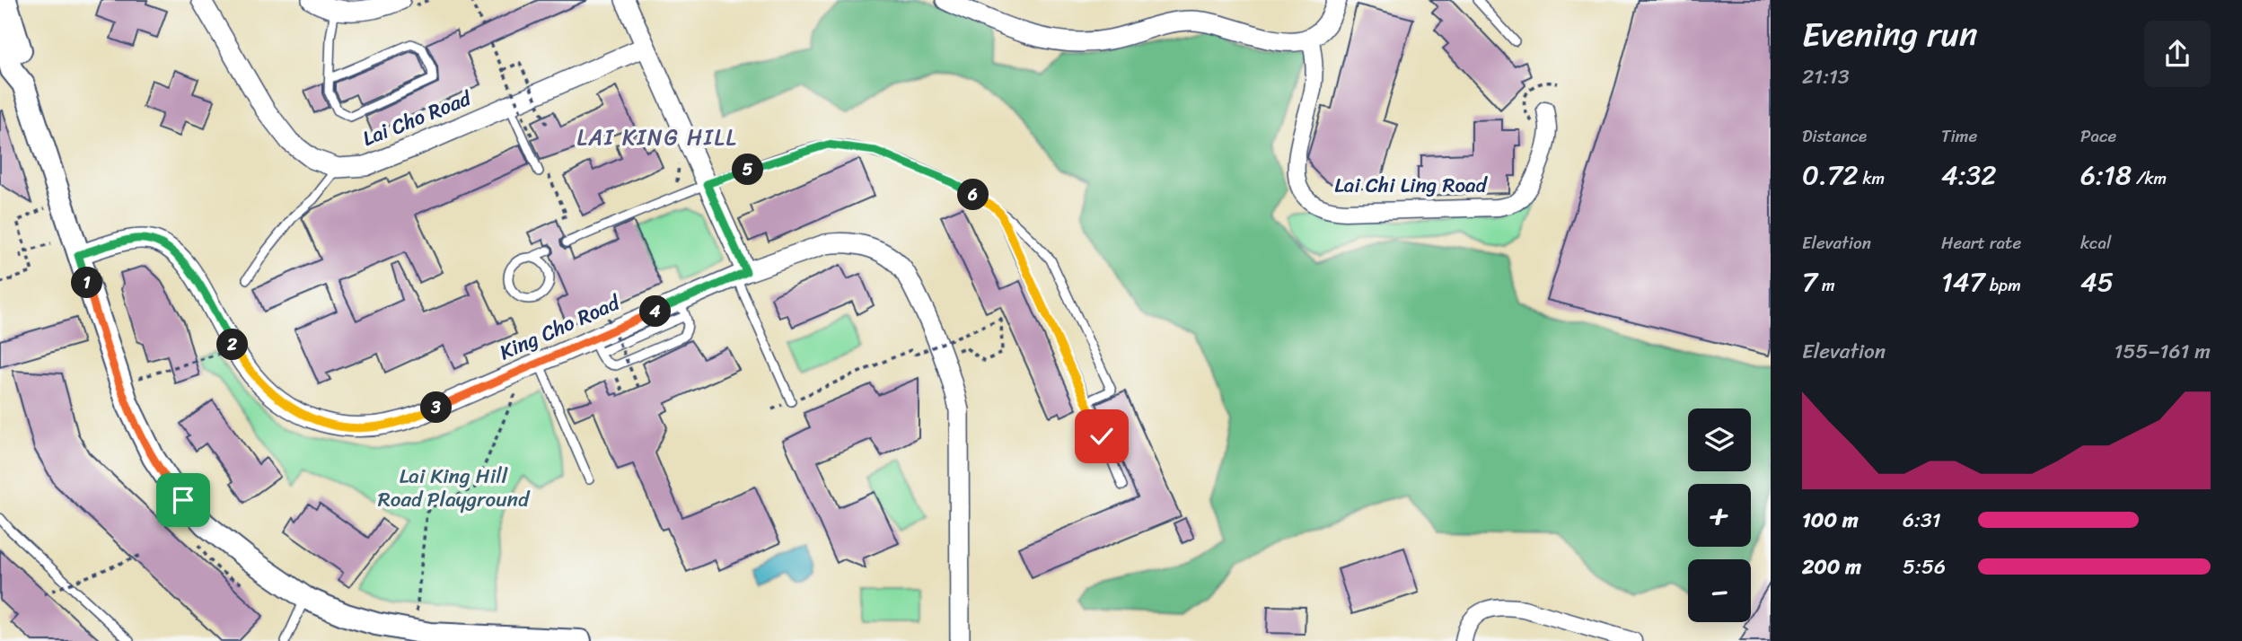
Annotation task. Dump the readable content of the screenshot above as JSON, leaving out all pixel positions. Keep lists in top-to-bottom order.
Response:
{
  "streets": {
    "street": ["Lai Cho Road", "Lai Chi Ling Road", "King Cho Road"]
  },
  "districts": ["LAI KING HILL"],
  "parks": ["Lai King Hill Road Playground"],
  "page": {
    "heading": ["Evening run", "21:13"],
    "stats": [
      ["Distance", "0.72 km"],
      ["Time", "4:32"],
      ["Pace", "6:18 /km"],
      ["Elevation", "7 m"],
      ["Heart rate", "147 bpm"],
      ["kcal", "45"]
    ],
    "pins": [
      "5",
      "6",
      "1",
      "4",
      "2",
      "3"
    ],
    "chart": ["Elevation", "155–161 m"],
    "map_buttons": ["+", "−"],
    "list": [
      {
        "name": "100 m",
        "note": "6:31"
      },
      {
        "name": "200 m",
        "note": "5:56"
      }
    ]
  }
}
